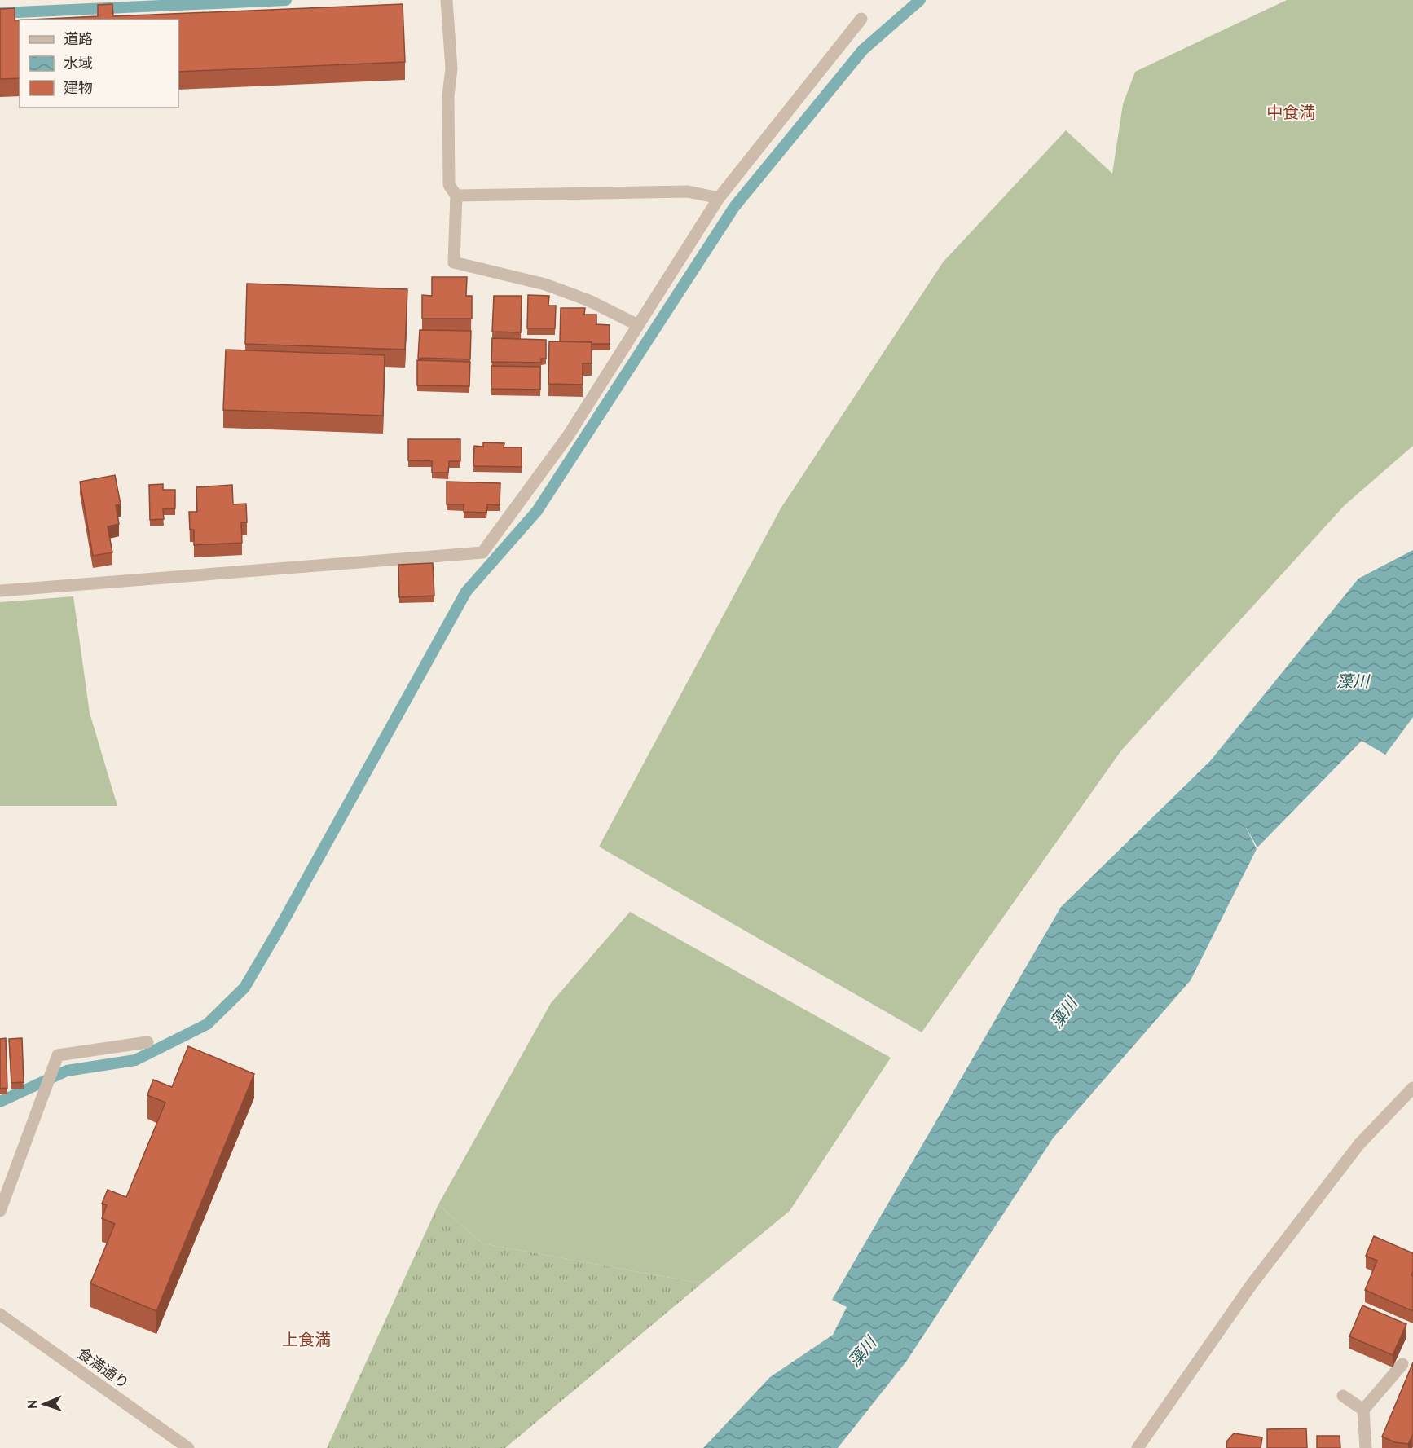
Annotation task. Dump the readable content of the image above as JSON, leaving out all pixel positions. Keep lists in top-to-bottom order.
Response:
{
  "streets": {
    "street": ["食満通り"]
  },
  "districts": ["中食満", "上食満"],
  "water": ["藻川"],
  "legend": ["道路", "水域", "建物"],
  "north": "left"
}
